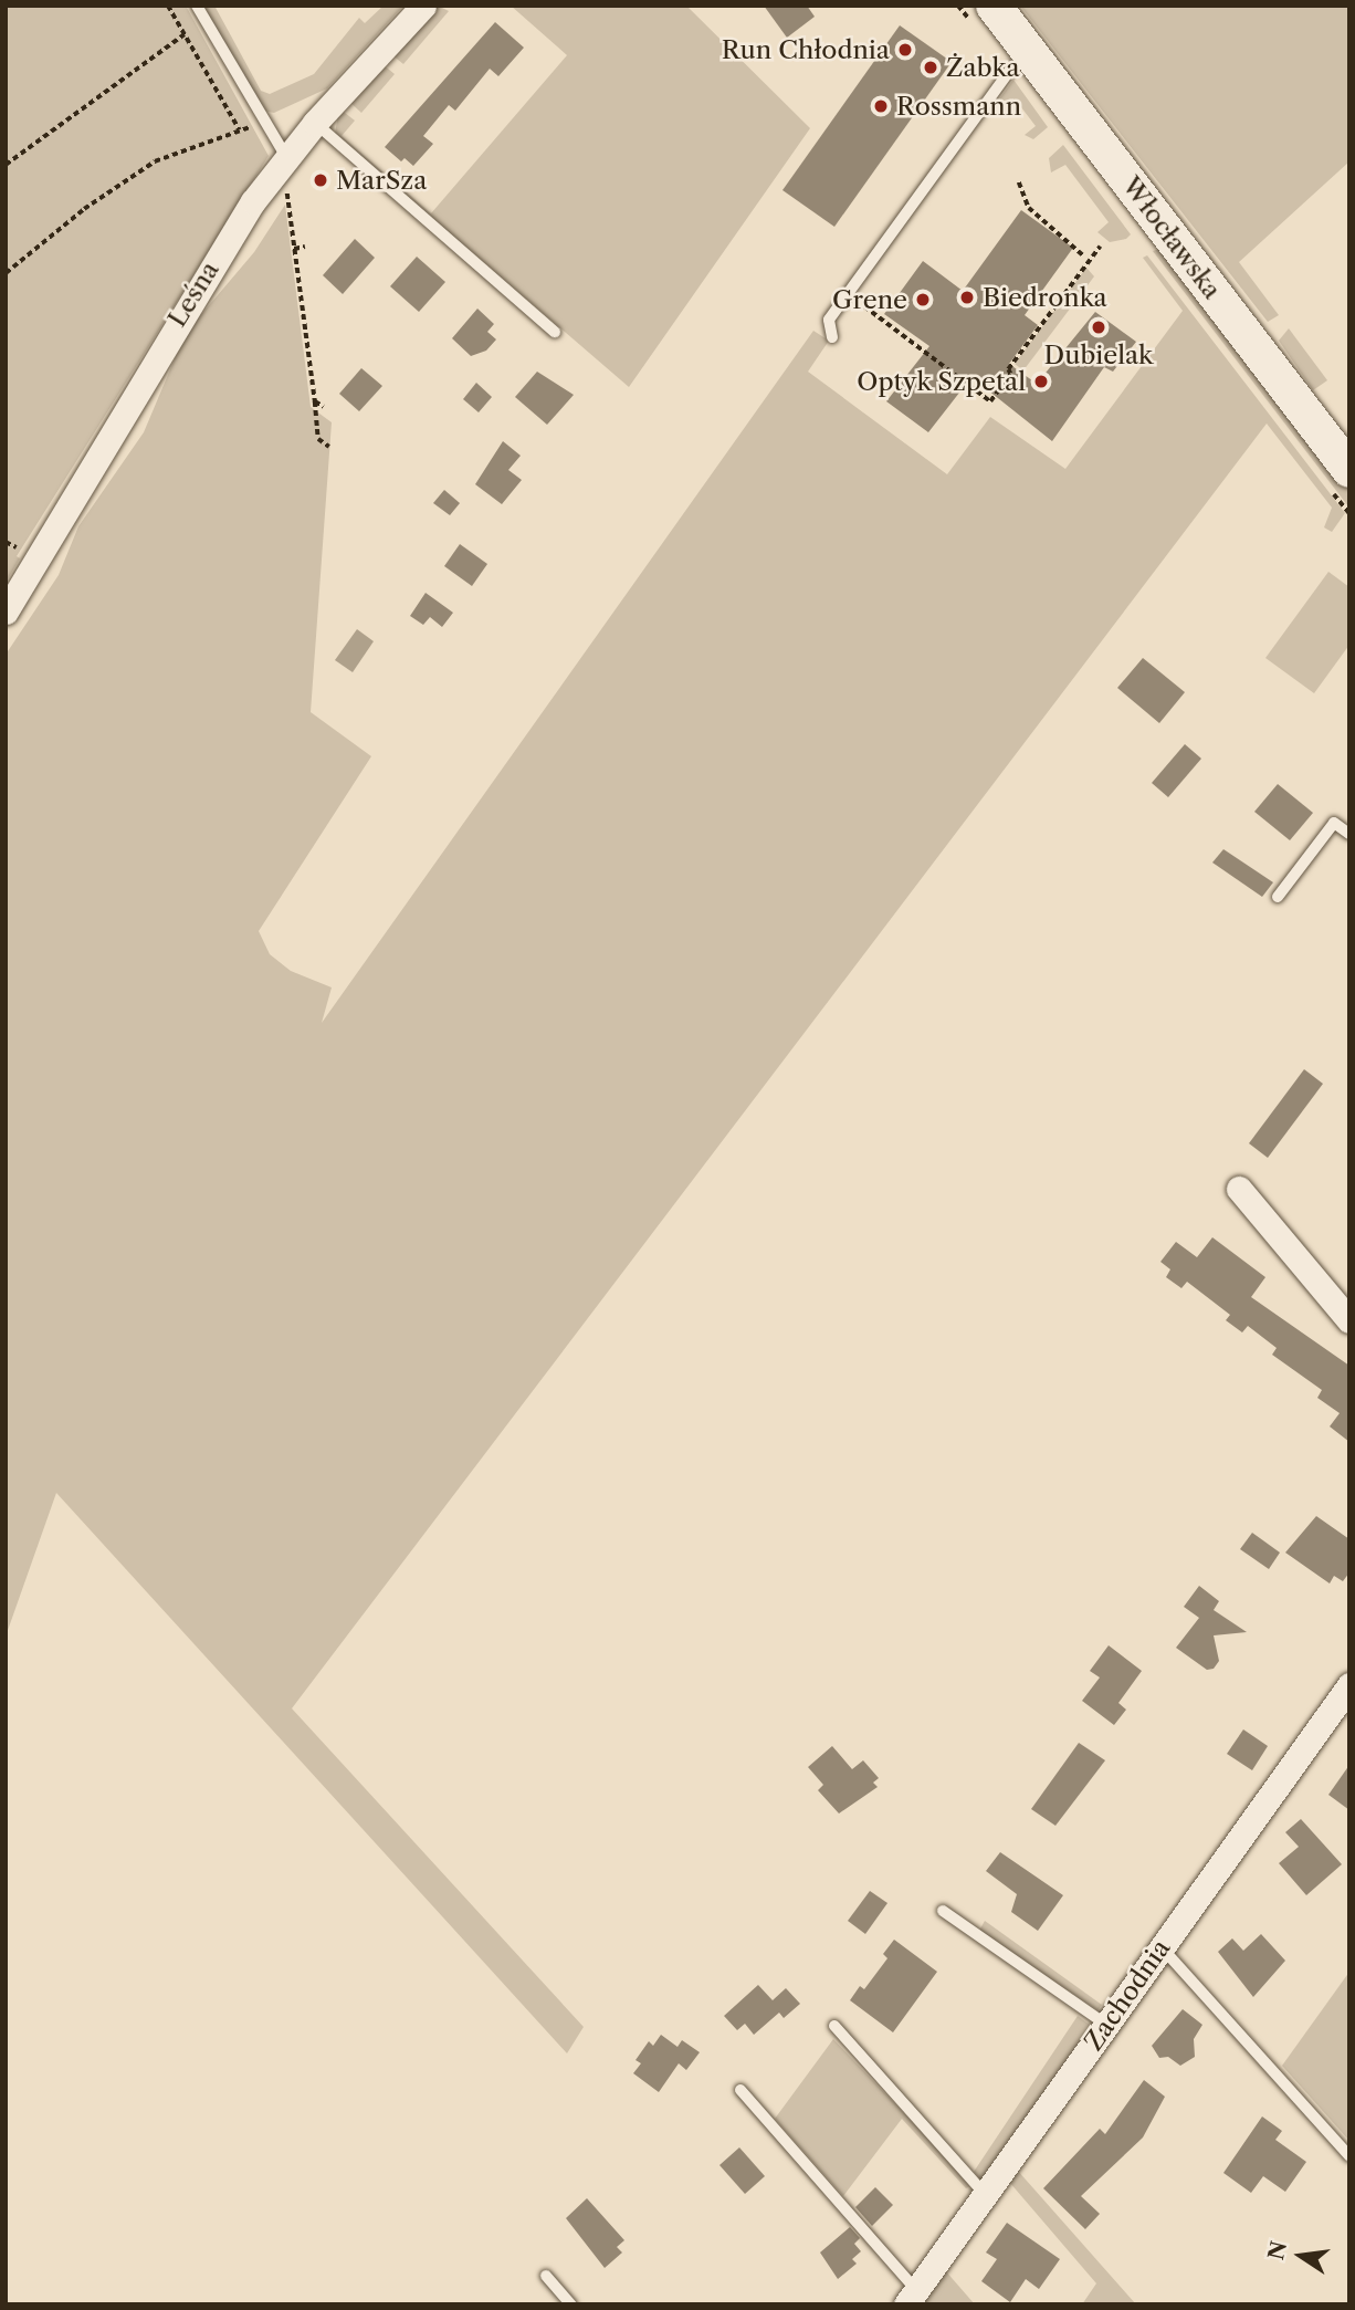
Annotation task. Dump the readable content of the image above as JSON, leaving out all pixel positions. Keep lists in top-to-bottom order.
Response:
{
  "streets": {
    "main road": ["Włocławska"],
    "street": ["Leśna", "Zachodnia"]
  },
  "places": [
    "Run Chłodnia",
    "Żabka",
    "Rossmann",
    "MarSza",
    "Biedronka",
    "Grene",
    "Dubielak",
    "Optyk Szpetal"
  ],
  "north": "left"
}
